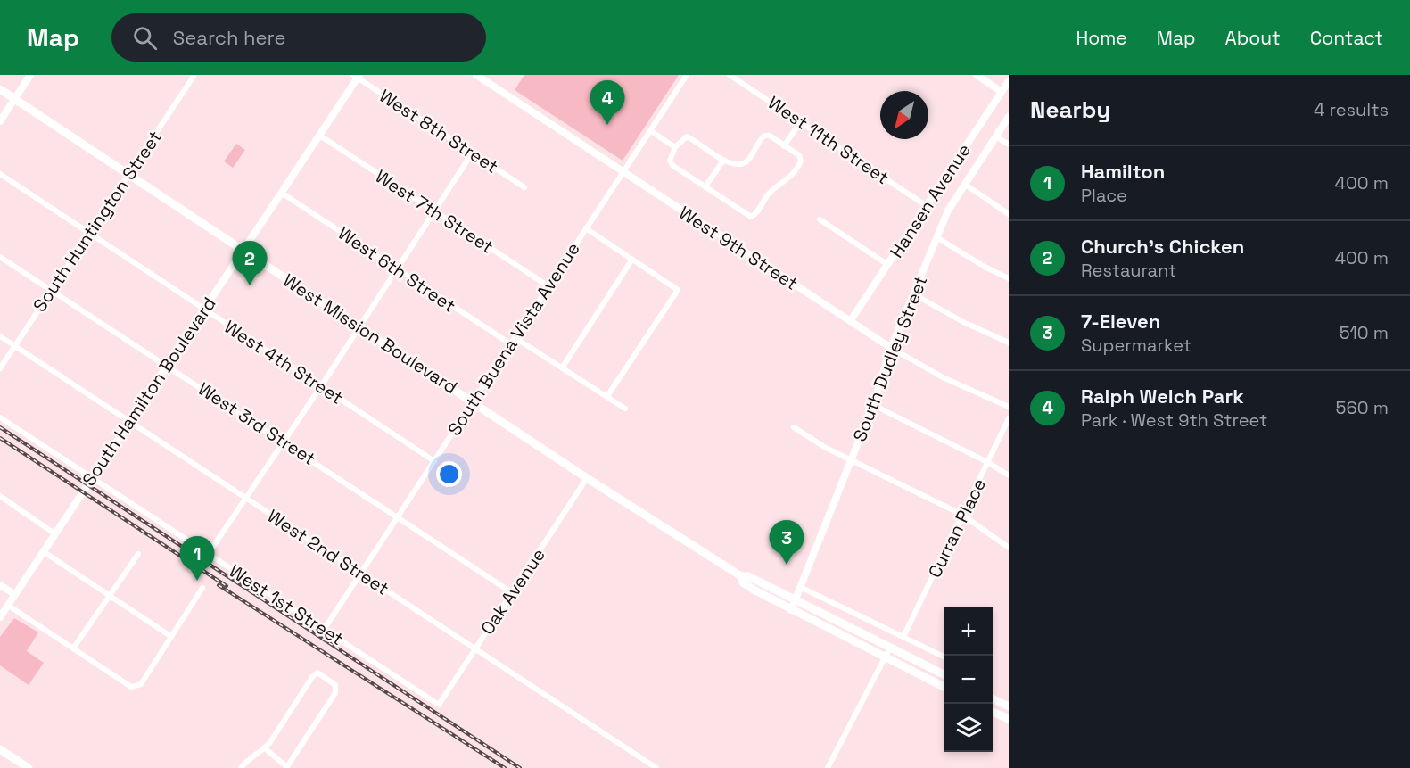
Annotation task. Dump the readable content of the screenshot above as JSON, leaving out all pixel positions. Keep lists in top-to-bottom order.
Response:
{
  "streets": {
    "main road": ["West Mission Boulevard"],
    "street": [
      "West 8th Street",
      "West 11th Street",
      "Hansen Avenue",
      "West 7th Street",
      "South Huntington Street",
      "West 9th Street",
      "West 6th Street",
      "South Buena Vista Avenue",
      "South Dudley Street",
      "West 4th Street",
      "South Hamilton Boulevard",
      "West 3rd Street",
      "Curran Place",
      "West 2nd Street",
      "Oak Avenue",
      "West 1st Street"
    ]
  },
  "crossings": [
    ["West 8th Street", "South Hamilton Boulevard"],
    ["West 11th Street", "Hansen Avenue"],
    ["Hansen Avenue", "West 9th Street"],
    ["West 7th Street", "South Buena Vista Avenue"],
    ["West 7th Street", "South Hamilton Boulevard"],
    ["South Huntington Street", "West Mission Boulevard"],
    ["South Huntington Street", "West 4th Street"],
    ["South Huntington Street", "West 3rd Street"],
    ["South Huntington Street", "West 2nd Street"],
    ["West 9th Street", "South Buena Vista Avenue"],
    ["West 9th Street", "South Dudley Street"],
    ["West 6th Street", "South Buena Vista Avenue"],
    ["West 6th Street", "South Hamilton Boulevard"],
    ["West Mission Boulevard", "South Buena Vista Avenue"],
    ["West Mission Boulevard", "South Dudley Street"],
    ["West Mission Boulevard", "South Hamilton Boulevard"],
    ["West Mission Boulevard", "Oak Avenue"],
    ["South Buena Vista Avenue", "West 4th Street"],
    ["South Buena Vista Avenue", "West 3rd Street"],
    ["South Buena Vista Avenue", "West 2nd Street"],
    ["South Buena Vista Avenue", "West 1st Street"],
    ["West 4th Street", "South Hamilton Boulevard"],
    ["South Hamilton Boulevard", "West 3rd Street"],
    ["South Hamilton Boulevard", "West 2nd Street"],
    ["South Hamilton Boulevard", "West 1st Street"],
    ["West 3rd Street", "Oak Avenue"],
    ["West 2nd Street", "Oak Avenue"],
    ["Oak Avenue", "West 1st Street"]
  ],
  "north": "bottom left",
  "page": {
    "header": "Map",
    "search": "Search here",
    "nav": [
      "Home",
      "Map",
      "About",
      "Contact"
    ],
    "heading": ["Nearby", "4 results"],
    "pins": [
      "4",
      "2",
      "3",
      "1"
    ],
    "list": [
      {
        "mark": "1",
        "name": "Hamilton",
        "note": "Place",
        "value": "400 m"
      },
      {
        "mark": "2",
        "name": "Church's Chicken",
        "note": "Restaurant",
        "value": "400 m"
      },
      {
        "mark": "3",
        "name": "7-Eleven",
        "note": "Supermarket",
        "value": "510 m"
      },
      {
        "mark": "4",
        "name": "Ralph Welch Park",
        "note": "Park · West 9th Street",
        "value": "560 m"
      }
    ],
    "map_buttons": ["+", "−"]
  }
}
